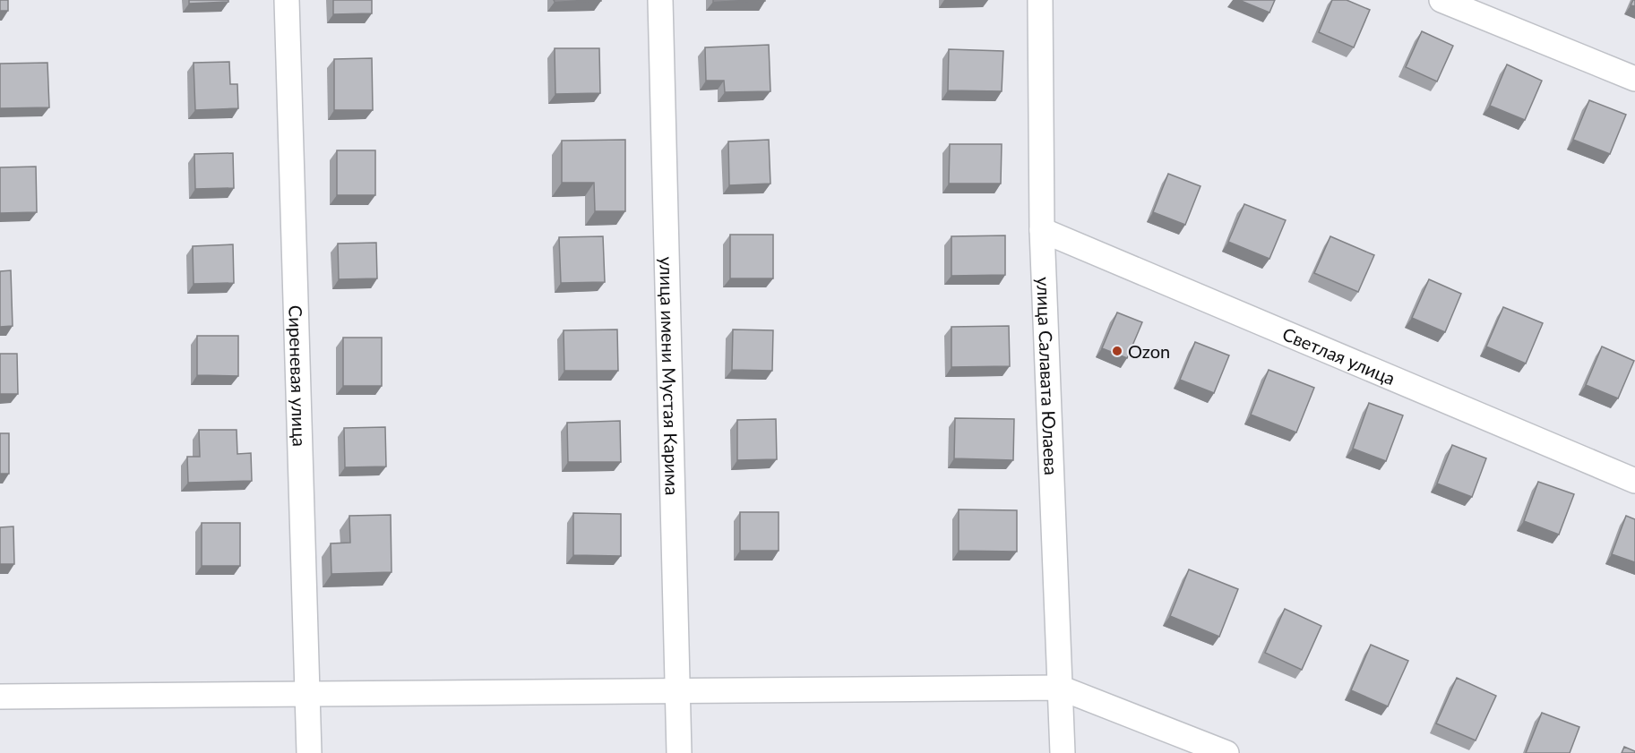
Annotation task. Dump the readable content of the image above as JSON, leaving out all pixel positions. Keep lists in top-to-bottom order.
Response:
{
  "streets": {
    "street": [
      "Светлая улица",
      "Сиреневая улица",
      "улица имени Мустая Карима",
      "улица Салавата Юлаева"
    ]
  },
  "crossings": [
    ["Светлая улица", "улица Салавата Юлаева"]
  ],
  "places": ["Ozon"]
}
